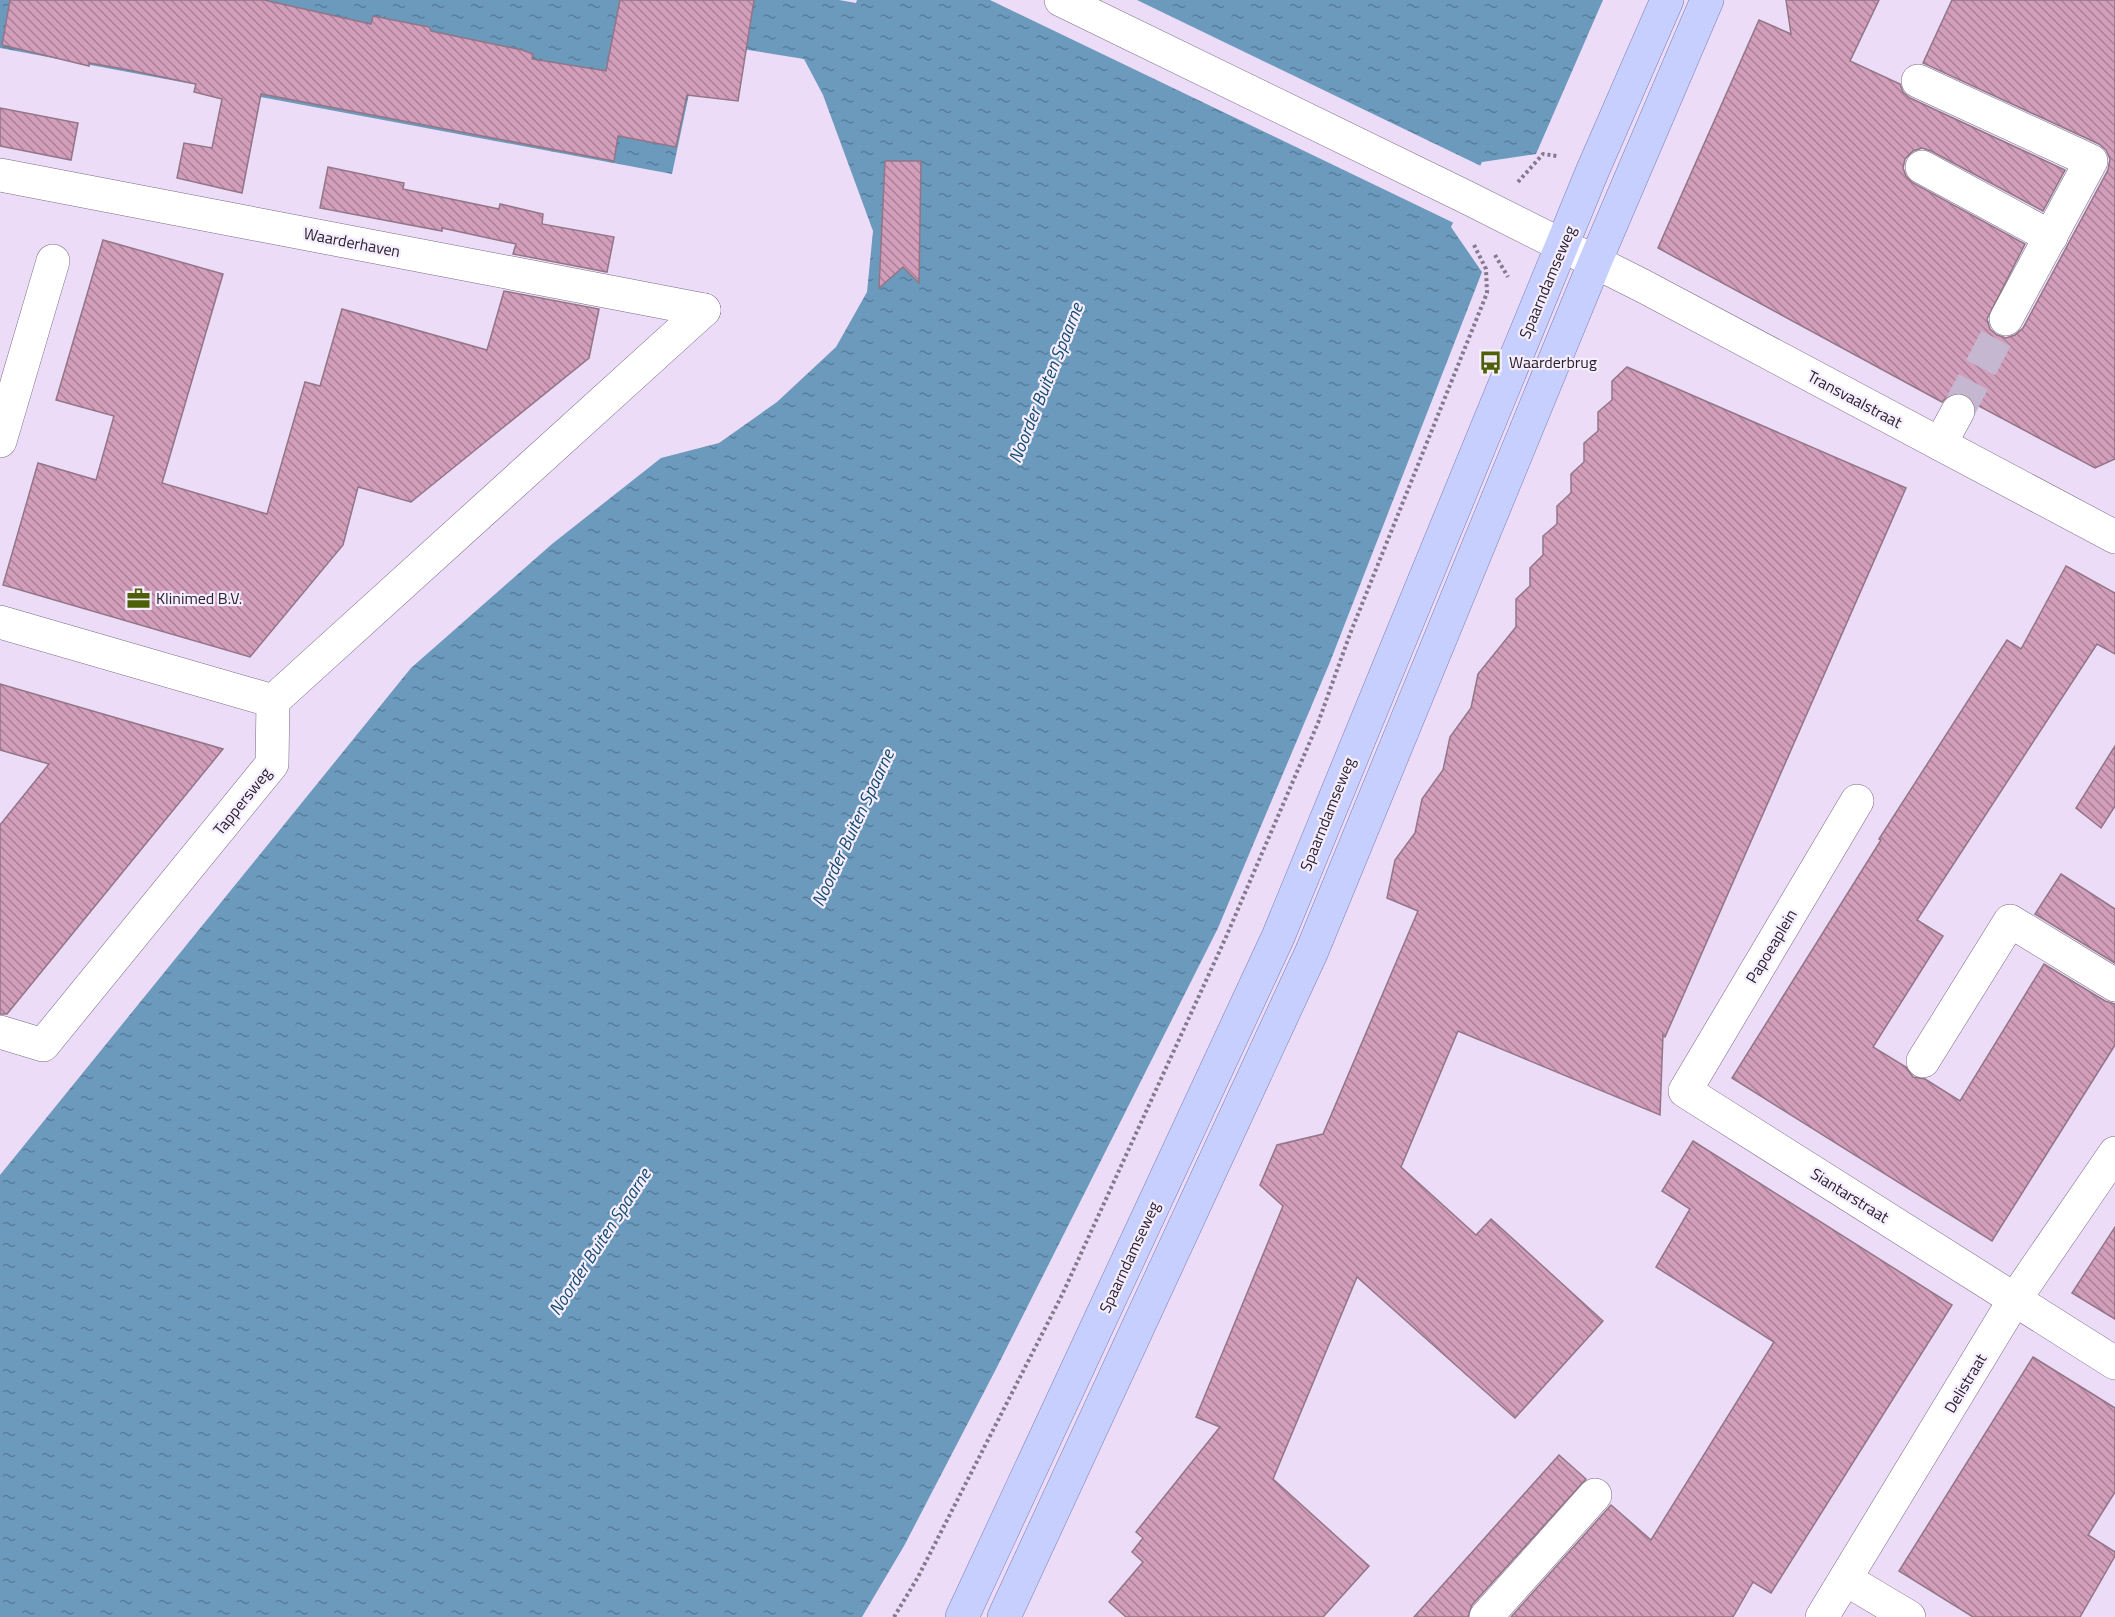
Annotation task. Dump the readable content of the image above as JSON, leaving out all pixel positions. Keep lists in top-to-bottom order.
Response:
{
  "streets": {
    "main road": ["Spaarndamseweg"],
    "street": [
      "Waarderhaven",
      "Transvaalstraat",
      "Tappersweg",
      "Papoeaplein",
      "Siantarstraat",
      "Delistraat"
    ]
  },
  "crossings": [
    ["Waarderhaven", "Tappersweg"],
    ["Papoeaplein", "Siantarstraat"],
    ["Siantarstraat", "Delistraat"]
  ],
  "water": ["Noorder Buiten Spaarne"],
  "places": {
    "bus stop": ["Waarderbrug"],
    "office": ["Klinimed B.V."]
  }
}
